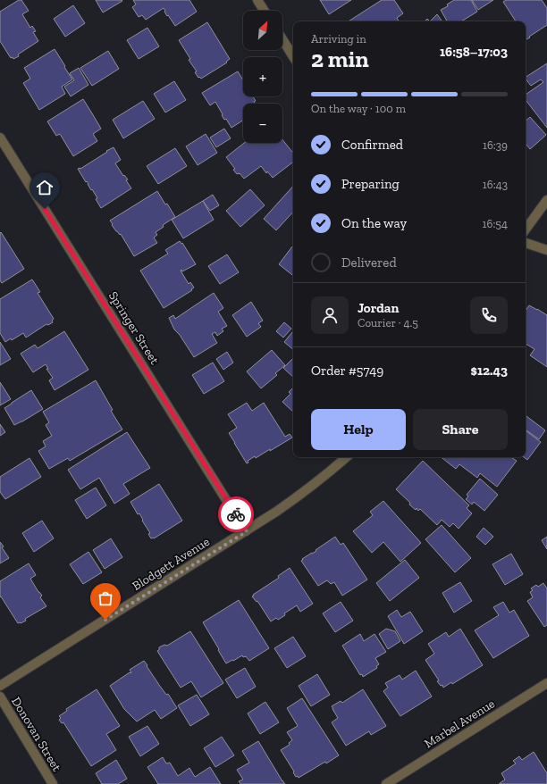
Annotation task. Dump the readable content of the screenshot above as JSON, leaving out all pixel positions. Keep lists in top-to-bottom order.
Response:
{
  "streets": {
    "street": [
      "Springer Street",
      "Blodgett Avenue",
      "Marbel Avenue",
      "Donovan Street"
    ]
  },
  "crossings": [
    ["Springer Street", "Blodgett Avenue"]
  ],
  "north": "top right",
  "page": {
    "map_buttons": ["+", "−"],
    "heading": ["2 min", "Arriving in", "16:58–17:03"],
    "panel": [
      "Jordan",
      "Courier · 4.5",
      "Order #5749",
      "$12.43"
    ],
    "bar": "On the way · 100 m",
    "list": [
      ["Confirmed", "16:39"],
      ["Preparing", "16:43"],
      ["On the way", "16:54"],
      "Delivered"
    ],
    "buttons": ["Help", "Share"]
  }
}
